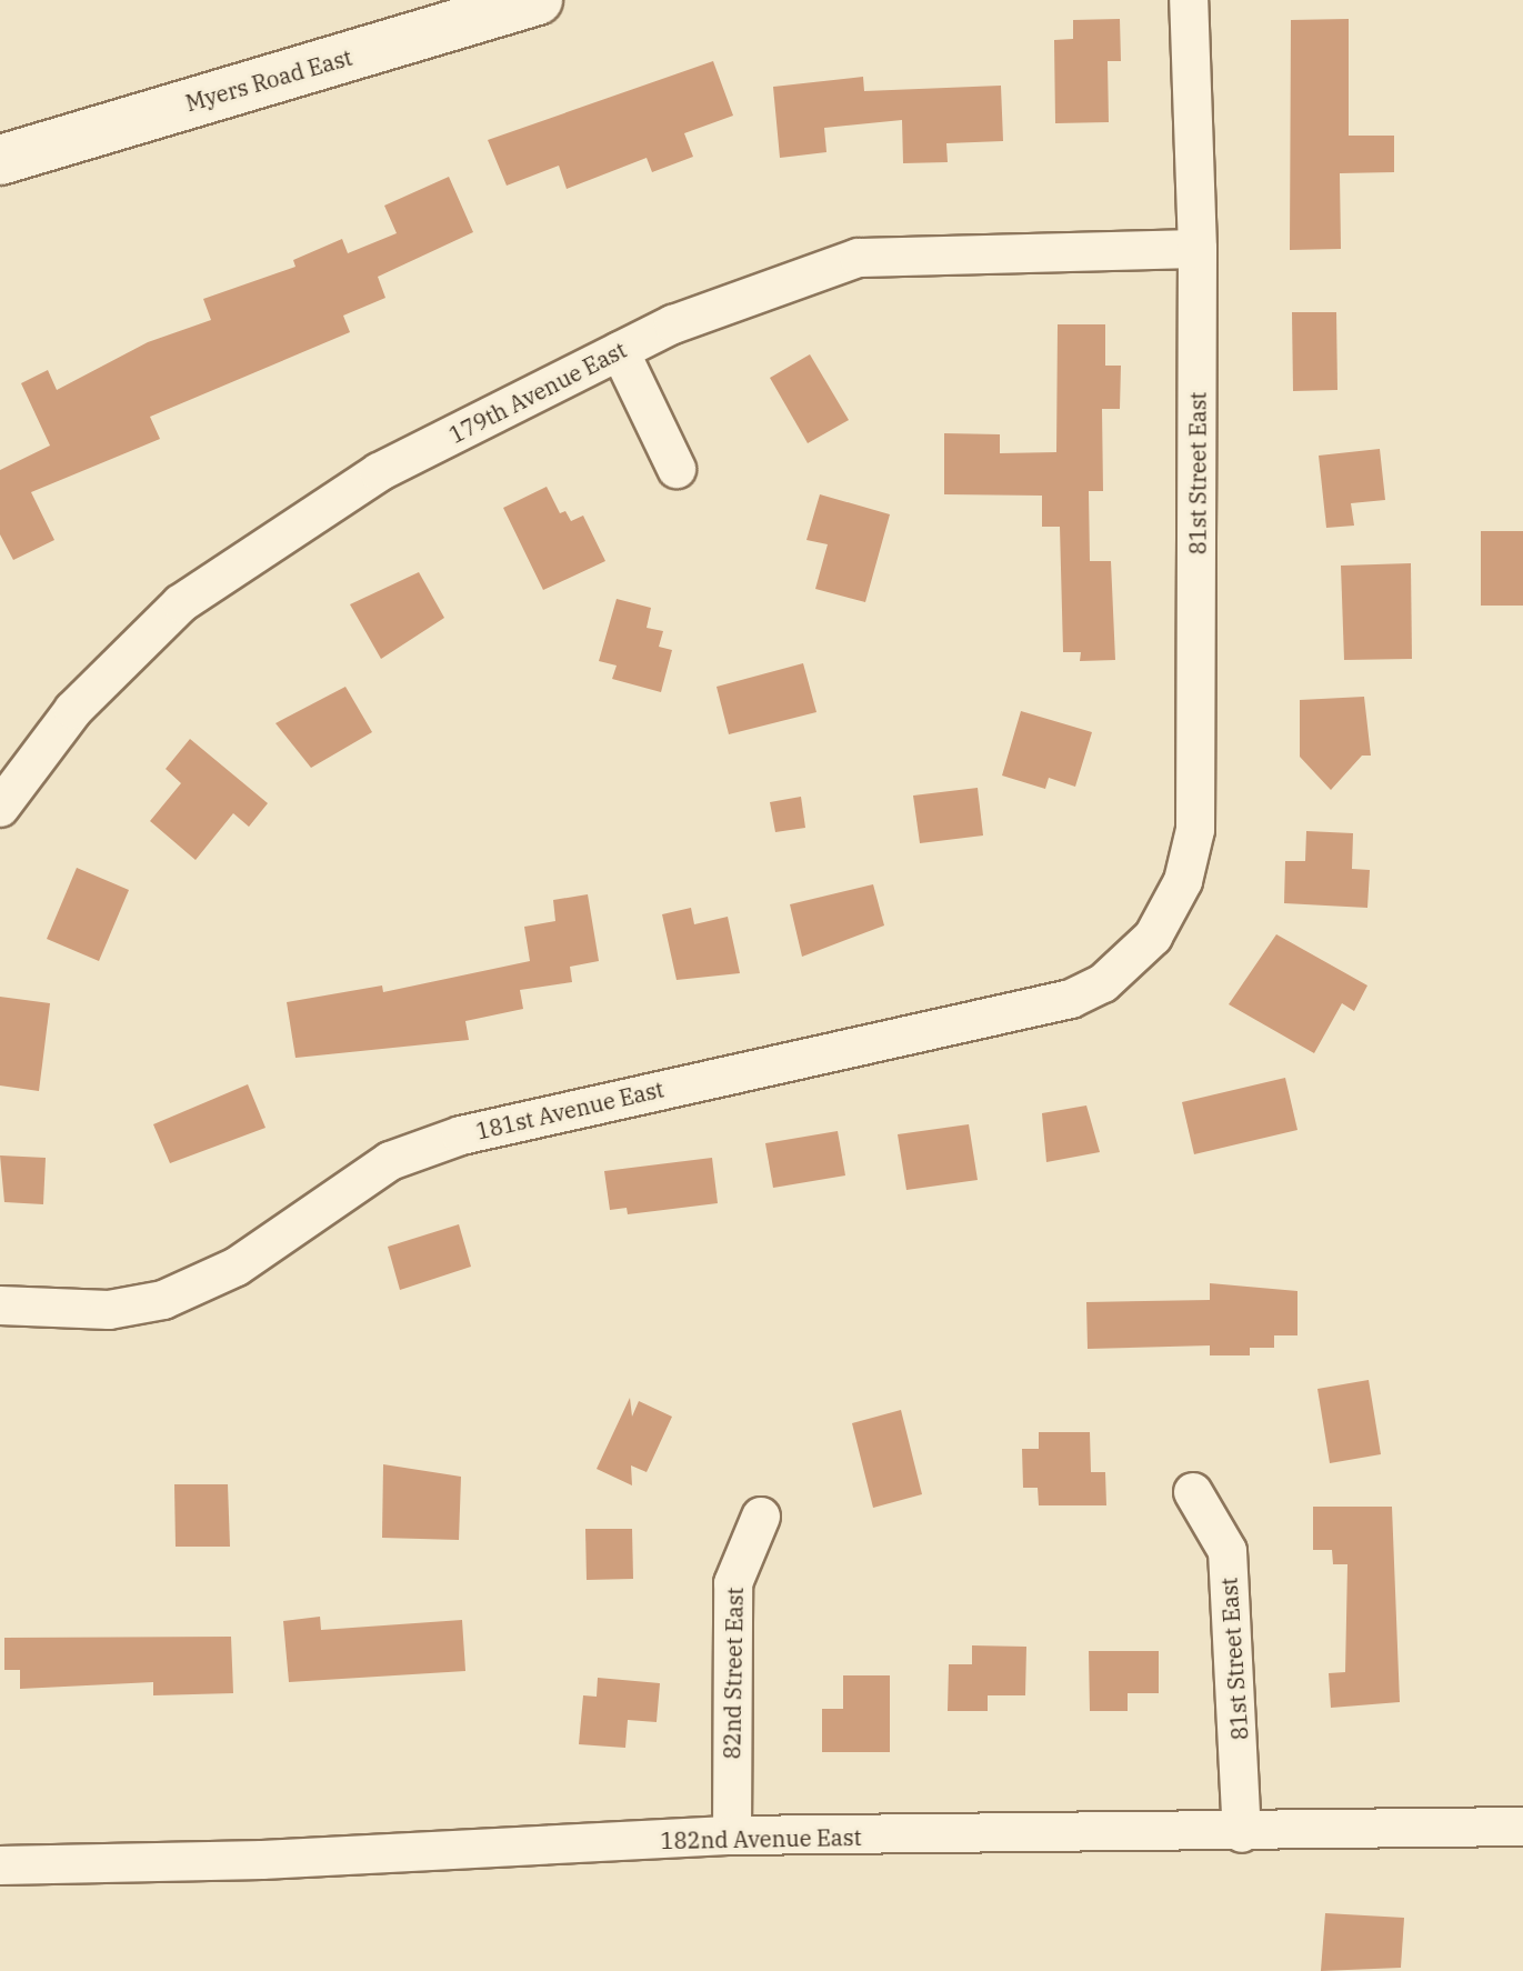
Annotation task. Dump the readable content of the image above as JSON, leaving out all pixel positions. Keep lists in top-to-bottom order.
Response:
{
  "streets": {
    "street": [
      "Myers Road East",
      "179th Avenue East",
      "81st Street East",
      "181st Avenue East",
      "82nd Street East",
      "182nd Avenue East"
    ]
  },
  "crossings": [
    ["179th Avenue East", "81st Street East"],
    ["81st Street East", "181st Avenue East"],
    ["81st Street East", "182nd Avenue East"],
    ["82nd Street East", "182nd Avenue East"]
  ]
}
